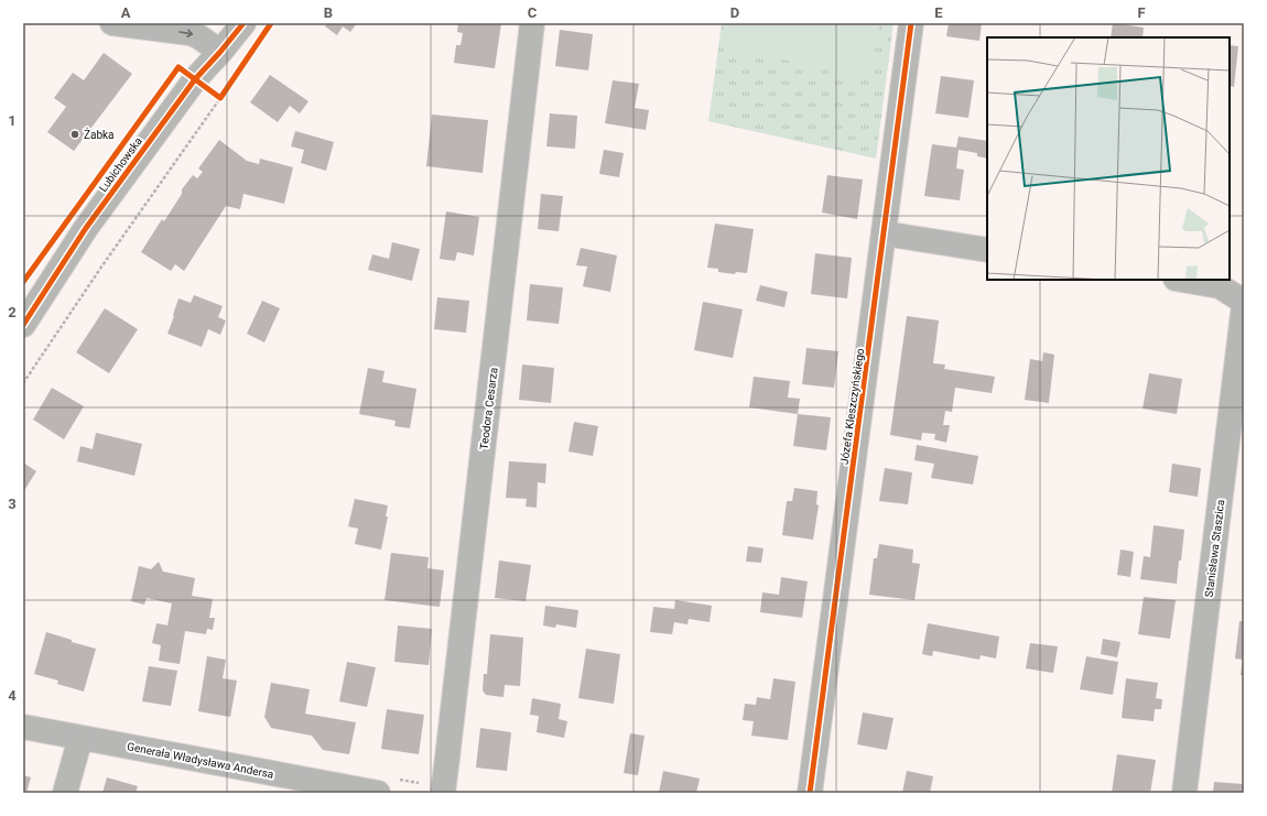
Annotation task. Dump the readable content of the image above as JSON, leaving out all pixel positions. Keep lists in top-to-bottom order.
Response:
{
  "streets": {
    "street": [
      "Lubichowska",
      "Józefa Kleszczyńskiego",
      "Teodora Cesarza",
      "Stanisława Staszica",
      "Generała Władysława Andersa"
    ]
  },
  "places": ["Żabka"],
  "grid": {
    "columns": [
      "A",
      "B",
      "C",
      "D",
      "E",
      "F"
    ],
    "rows": [
      "1",
      "2",
      "3",
      "4"
    ]
  }
}
